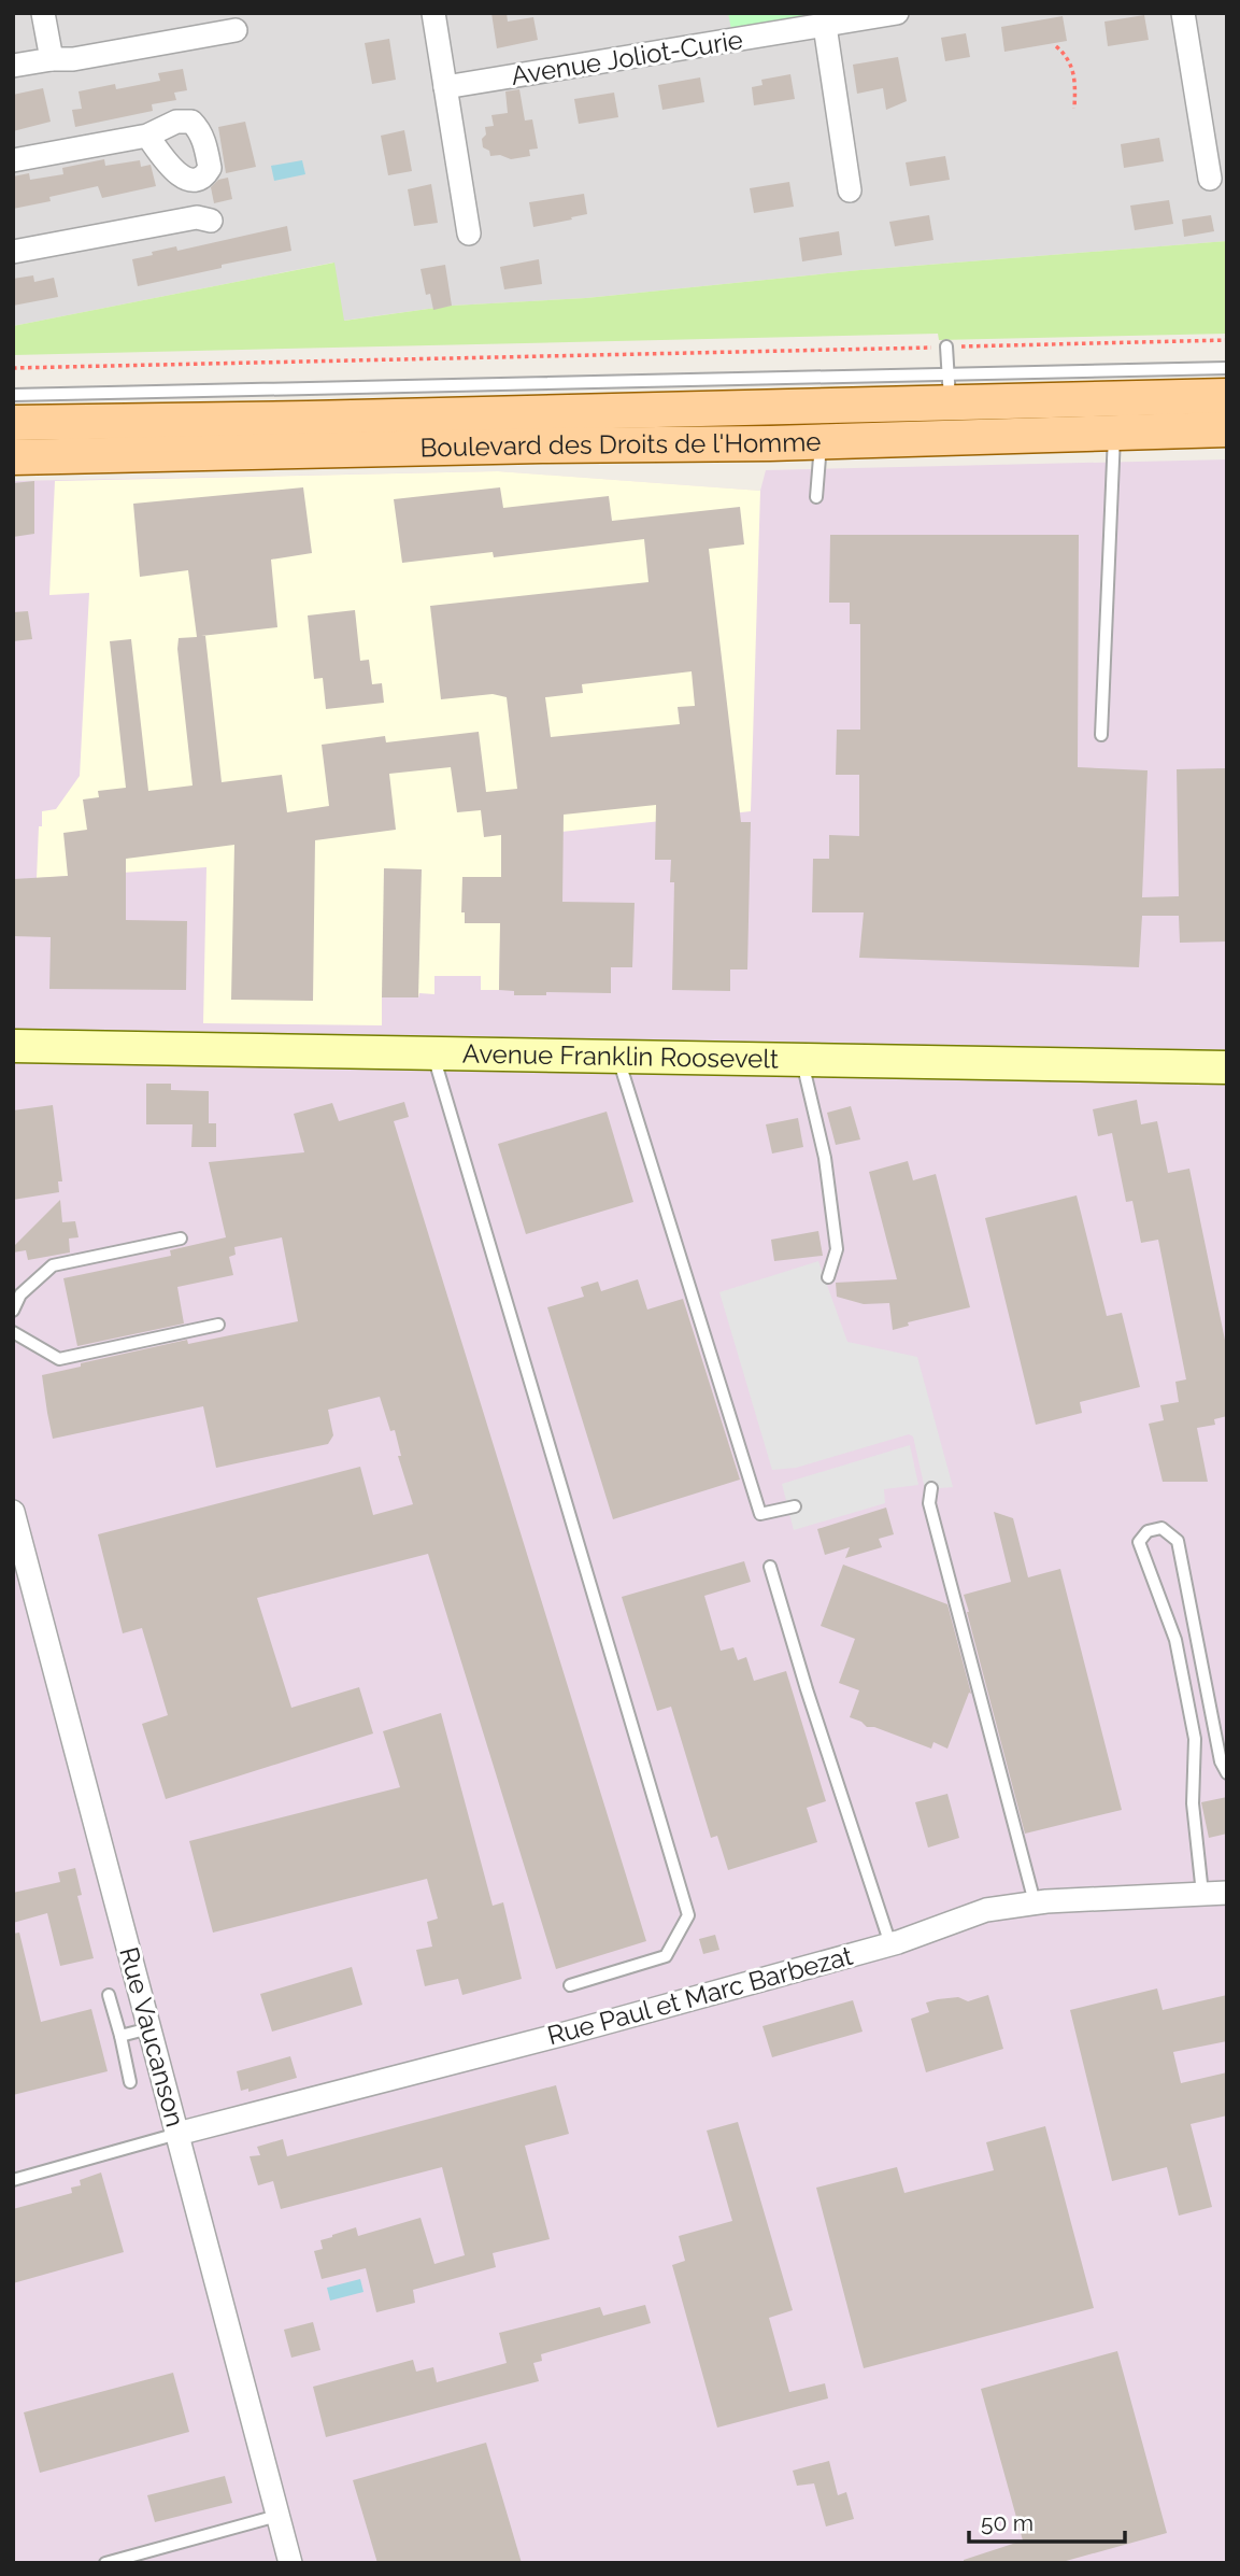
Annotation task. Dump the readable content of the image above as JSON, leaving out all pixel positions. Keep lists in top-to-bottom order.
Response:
{
  "streets": {
    "main road": ["Boulevard des Droits de l'Homme"],
    "street": [
      "Avenue Joliot-Curie",
      "Avenue Franklin Roosevelt",
      "Rue Paul et Marc Barbezat",
      "Rue Vaucanson"
    ]
  },
  "crossings": [
    ["Rue Paul et Marc Barbezat", "Rue Vaucanson"]
  ],
  "scale_bar": "50 m"
}
